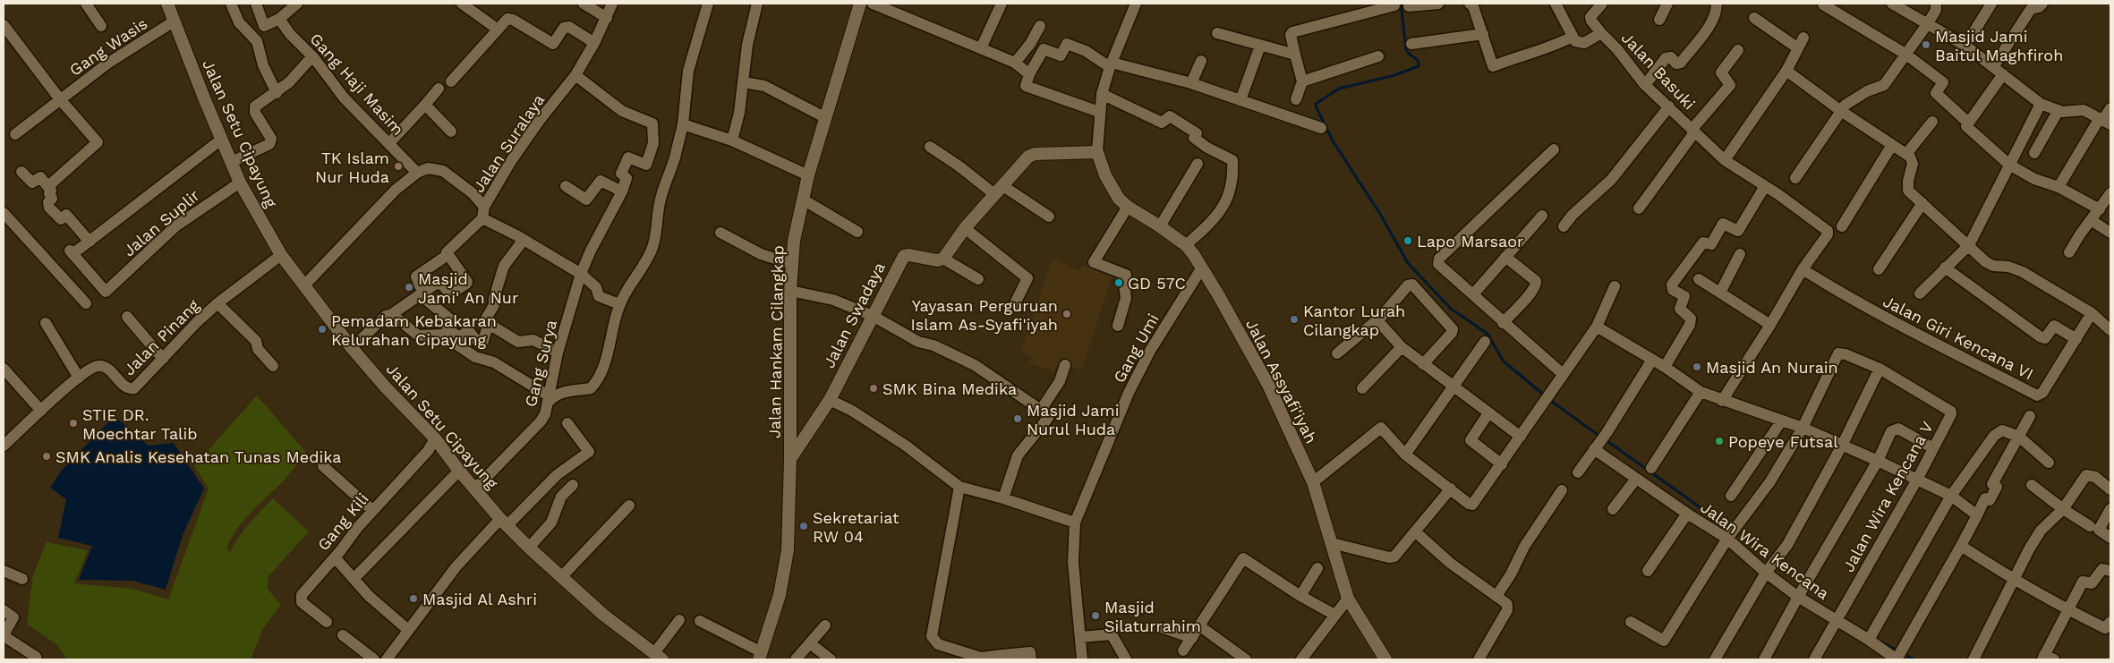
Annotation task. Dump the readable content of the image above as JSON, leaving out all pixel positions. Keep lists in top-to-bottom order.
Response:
{
  "streets": {
    "street": [
      "Gang Wasis",
      "Jalan Basuki",
      "Gang Haji Masim",
      "Jalan Setu Cipayung",
      "Jalan Suralaya",
      "Jalan Suplir",
      "Jalan Swadaya",
      "Jalan Pinang",
      "Jalan Giri Kencana VI",
      "Jalan Hankam Cilangkap",
      "Gang Umi",
      "Gang Surya",
      "Jalan Assyafi'iyah",
      "Jalan Wira Kencana V",
      "Gang Kili",
      "Jalan Wira Kencana"
    ]
  },
  "crossings": [
    ["Gang Wasis", "Jalan Setu Cipayung"],
    ["Jalan Basuki", "Jalan Giri Kencana VI"],
    ["Gang Haji Masim", "Jalan Suralaya"],
    ["Jalan Setu Cipayung", "Jalan Suplir"],
    ["Jalan Setu Cipayung", "Jalan Pinang"],
    ["Jalan Setu Cipayung", "Gang Surya"],
    ["Jalan Setu Cipayung", "Gang Kili"],
    ["Jalan Swadaya", "Jalan Hankam Cilangkap"],
    ["Gang Umi", "Jalan Assyafi'iyah"],
    ["Jalan Wira Kencana V", "Jalan Wira Kencana"]
  ],
  "places": [
    "Masjid Jami Baitul Maghfiroh",
    "TK Islam Nur Huda",
    "Lapo Marsaor",
    "GD 57C",
    "Masjid Jami' An Nur",
    "Yayasan Perguruan Islam As-Syafi'iyah",
    "Kantor Lurah Cilangkap",
    "Pemadam Kebakaran Kelurahan Cipayung",
    "Masjid An Nurain",
    "SMK Bina Medika",
    "Masjid Jami Nurul Huda",
    "STIE DR. Moechtar Talib",
    "Popeye Futsal",
    "SMK Analis Kesehatan Tunas Medika",
    "Sekretariat RW 04",
    "Masjid Al Ashri",
    "Masjid Silaturrahim"
  ]
}
